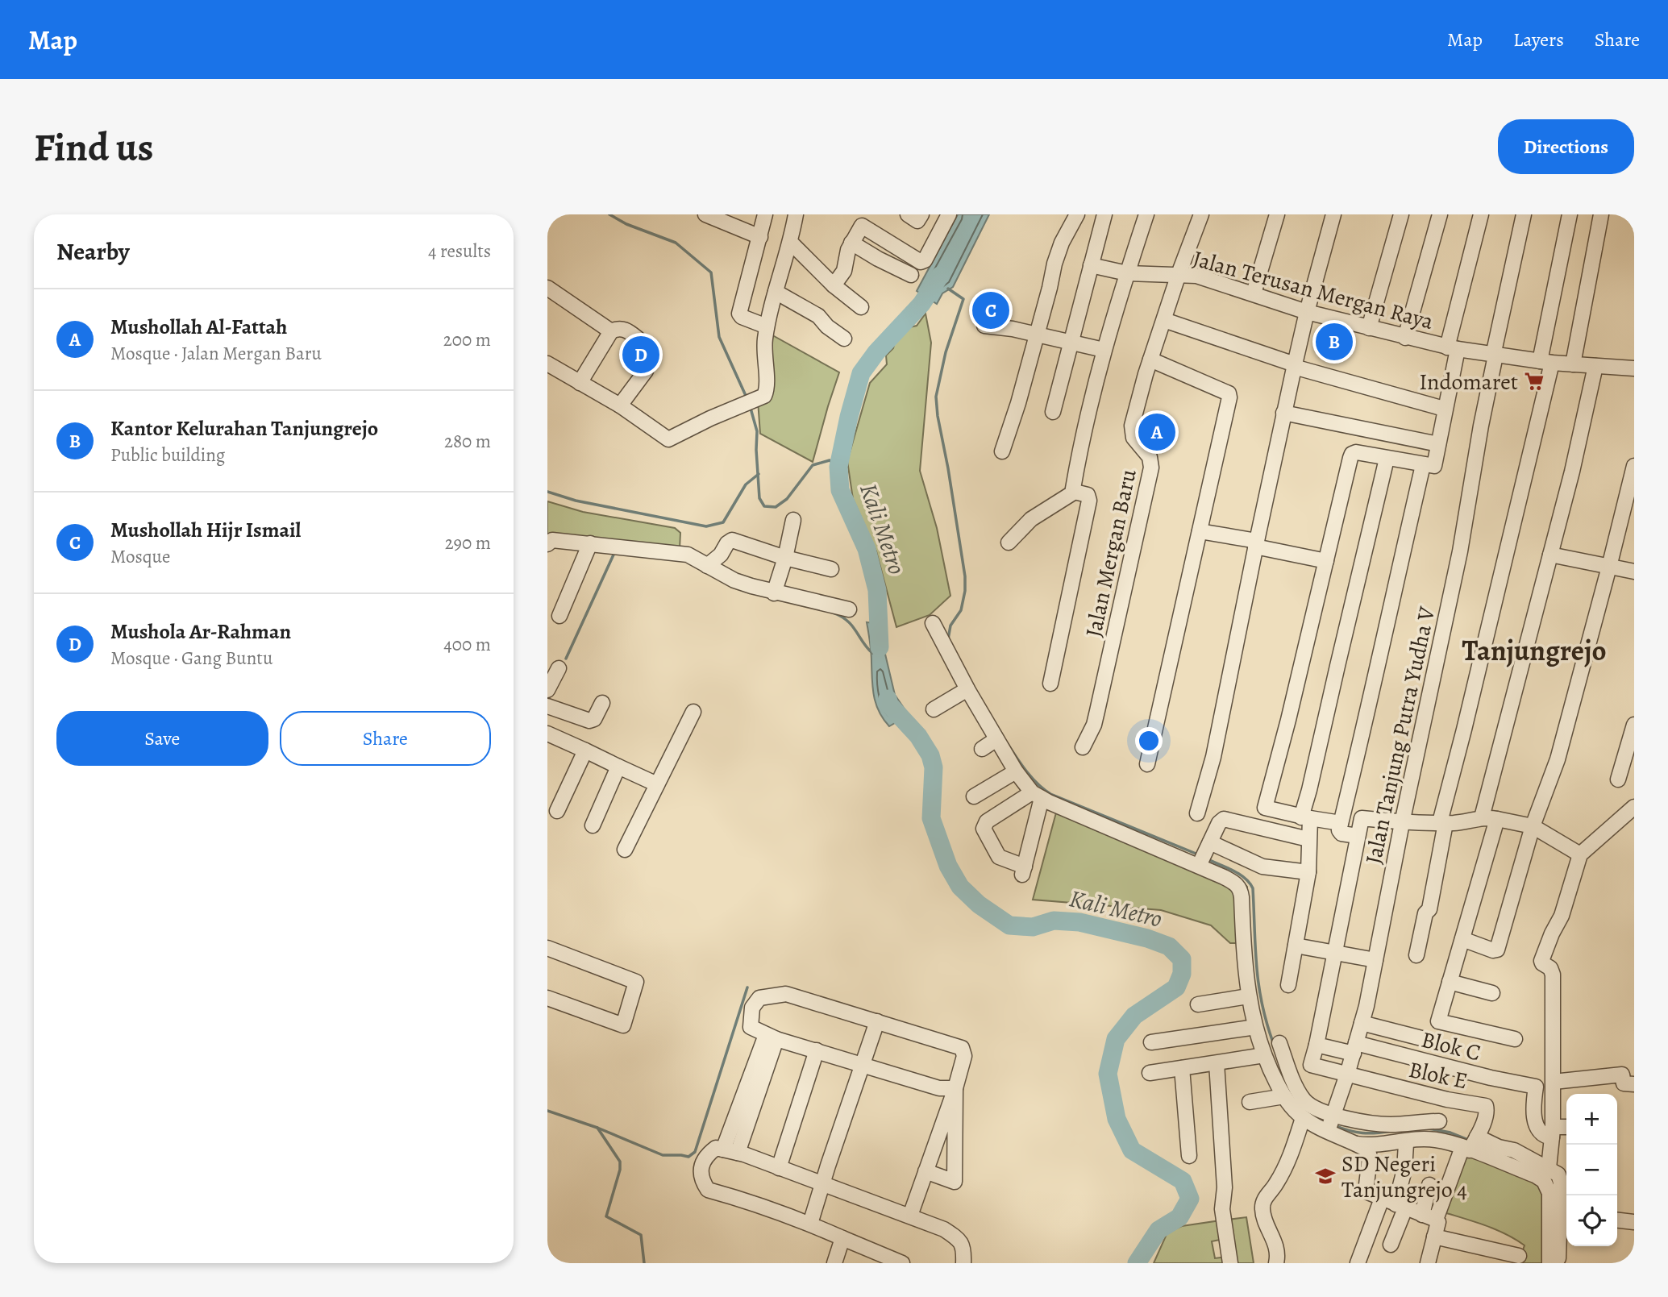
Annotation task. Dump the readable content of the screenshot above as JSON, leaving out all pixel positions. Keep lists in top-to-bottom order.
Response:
{
  "streets": {
    "street": [
      "Jalan Terusan Mergan Raya",
      "Jalan Mergan Baru",
      "Jalan Tanjung Putra Yudha V",
      "Blok C",
      "Blok E"
    ]
  },
  "crossings": [
    ["Jalan Terusan Mergan Raya", "Jalan Mergan Baru"],
    ["Jalan Terusan Mergan Raya", "Jalan Tanjung Putra Yudha V"],
    ["Jalan Tanjung Putra Yudha V", "Blok C"],
    ["Jalan Tanjung Putra Yudha V", "Blok E"]
  ],
  "districts": ["Tanjungrejo"],
  "water": ["Kali Metro"],
  "places": {
    "supermarket": ["Indomaret"],
    "school or university": ["SD Negeri Tanjungrejo 4"]
  },
  "page": {
    "header": "Map",
    "nav": ["Map", "Layers", "Share"],
    "buttons": [
      "Directions",
      ["Save", "Share"]
    ],
    "title": "Find us",
    "heading": ["Nearby", "4 results"],
    "list": [
      {
        "mark": "A",
        "name": "Mushollah Al-Fattah",
        "note": "Mosque · Jalan Mergan Baru",
        "value": "200 m"
      },
      {
        "mark": "B",
        "name": "Kantor Kelurahan Tanjungrejo",
        "note": "Public building",
        "value": "280 m"
      },
      {
        "mark": "C",
        "name": "Mushollah Hijr Ismail",
        "note": "Mosque",
        "value": "290 m"
      },
      {
        "mark": "D",
        "name": "Mushola Ar-Rahman",
        "note": "Mosque · Gang Buntu",
        "value": "400 m"
      }
    ],
    "pins": [
      "C",
      "B",
      "D",
      "A"
    ],
    "map_buttons": ["+", "−"]
  }
}
